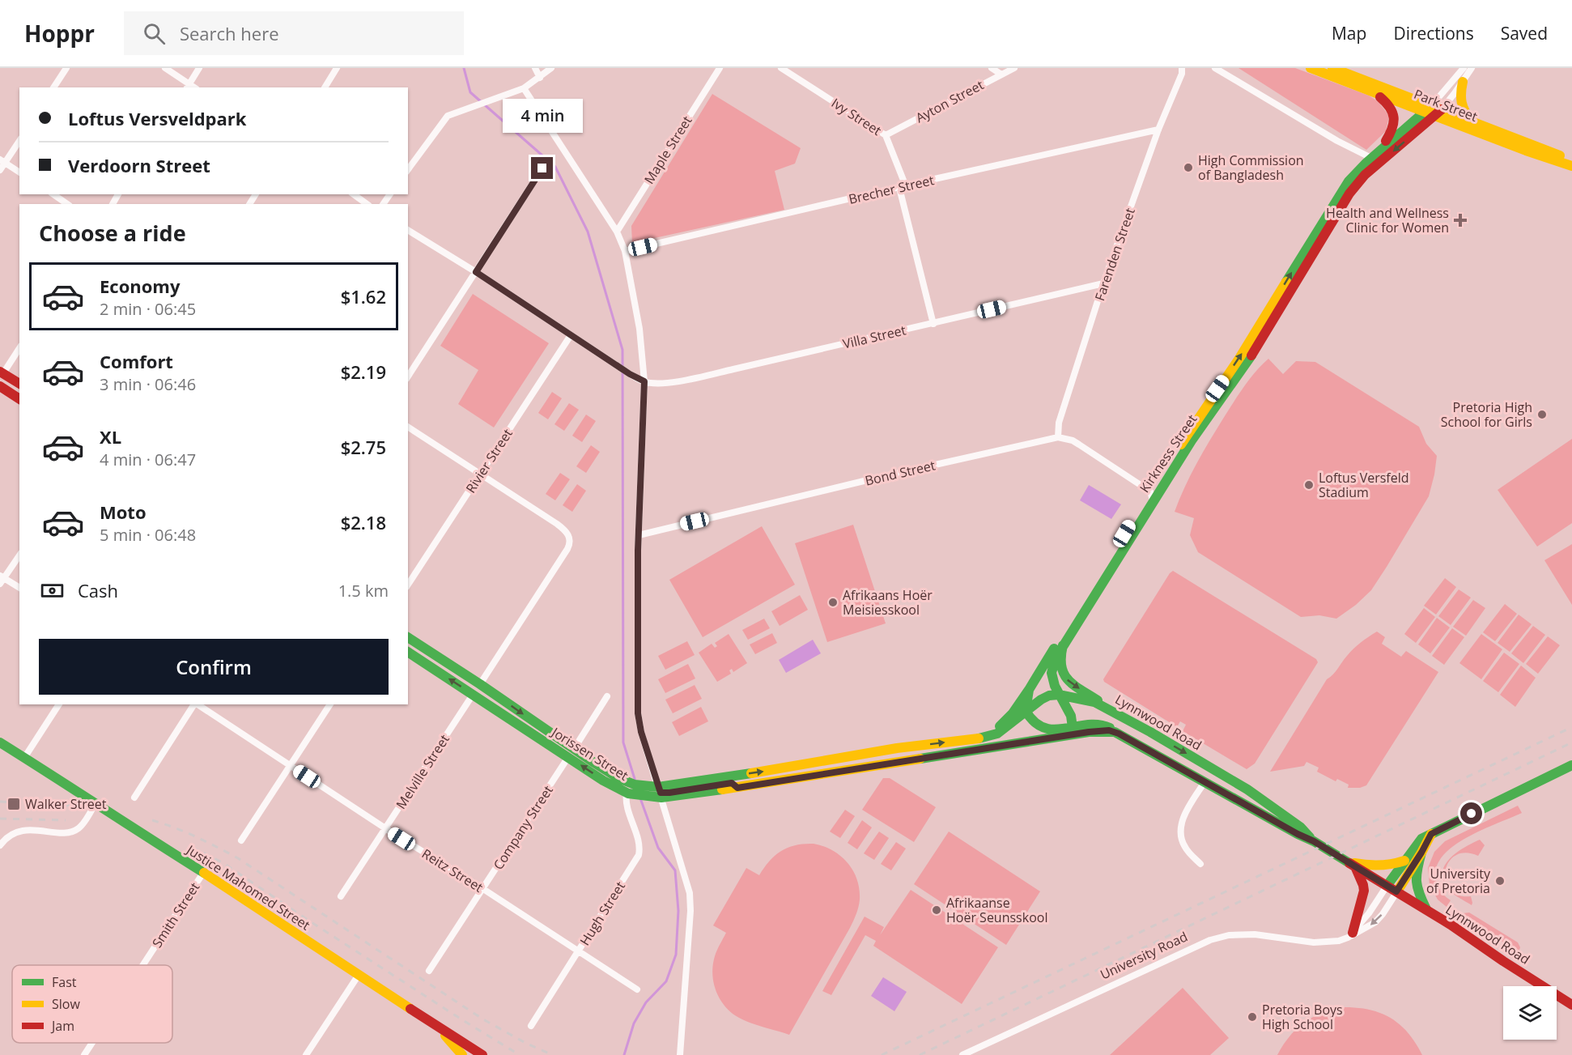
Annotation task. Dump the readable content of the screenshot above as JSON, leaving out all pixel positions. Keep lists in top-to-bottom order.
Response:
{
  "streets": {
    "main road": [
      "Park Street",
      "Kirkness Street",
      "Lynnwood Road",
      "Jorissen Street",
      "Justice Mahomed Street",
      "University Road"
    ],
    "street": [
      "Ayton Street",
      "Ivy Street",
      "Maple Street",
      "Brecher Street",
      "Farenden Street",
      "Villa Street",
      "Rivier Street",
      "Bond Street",
      "Melville Street",
      "Company Street",
      "Reitz Street",
      "Hugh Street",
      "Smith Street"
    ]
  },
  "crossings": [
    ["Ayton Street", "Ivy Street"],
    ["Park Street", "Kirkness Street"],
    ["Ivy Street", "Brecher Street"],
    ["Ivy Street", "Villa Street"],
    ["Brecher Street", "Farenden Street"],
    ["Farenden Street", "Villa Street"],
    ["Farenden Street", "Bond Street"],
    ["Kirkness Street", "Lynnwood Road"],
    ["Lynnwood Road", "Jorissen Street"],
    ["Lynnwood Road", "University Road"],
    ["Jorissen Street", "Melville Street"],
    ["Jorissen Street", "Company Street"],
    ["Jorissen Street", "Hugh Street"],
    ["Melville Street", "Reitz Street"],
    ["Company Street", "Reitz Street"],
    ["Reitz Street", "Hugh Street"],
    ["Justice Mahomed Street", "Smith Street"]
  ],
  "places": {
    "other": [
      "High Commission of Bangladesh",
      "Pretoria High School for Girls",
      "Loftus Versfeld Stadium",
      "Afrikaans Hoër Meisiesskool",
      "University of Pretoria",
      "Afrikaanse Hoër Seunsskool",
      "Pretoria Boys High School"
    ],
    "health": ["Health and Wellness Clinic for Women"],
    "transit": ["Walker Street"]
  },
  "legend": ["Fast", "Slow", "Jam"],
  "page": {
    "header": "Hoppr",
    "search": "Search here",
    "nav": ["Map", "Directions", "Saved"],
    "banner": ["Loftus Versveldpark", "Verdoorn Street"],
    "bubble": "4 min",
    "heading": "Choose a ride",
    "list": [
      {
        "name": "Economy",
        "note": "2 min · 06:45",
        "value": "$1.62"
      },
      {
        "name": "Comfort",
        "note": "3 min · 06:46",
        "value": "$2.19"
      },
      {
        "name": "XL",
        "note": "4 min · 06:47",
        "value": "$2.75"
      },
      {
        "name": "Moto",
        "note": "5 min · 06:48",
        "value": "$2.18"
      }
    ],
    "pay": ["Cash", "1.5 km"],
    "buttons": "Confirm"
  }
}
